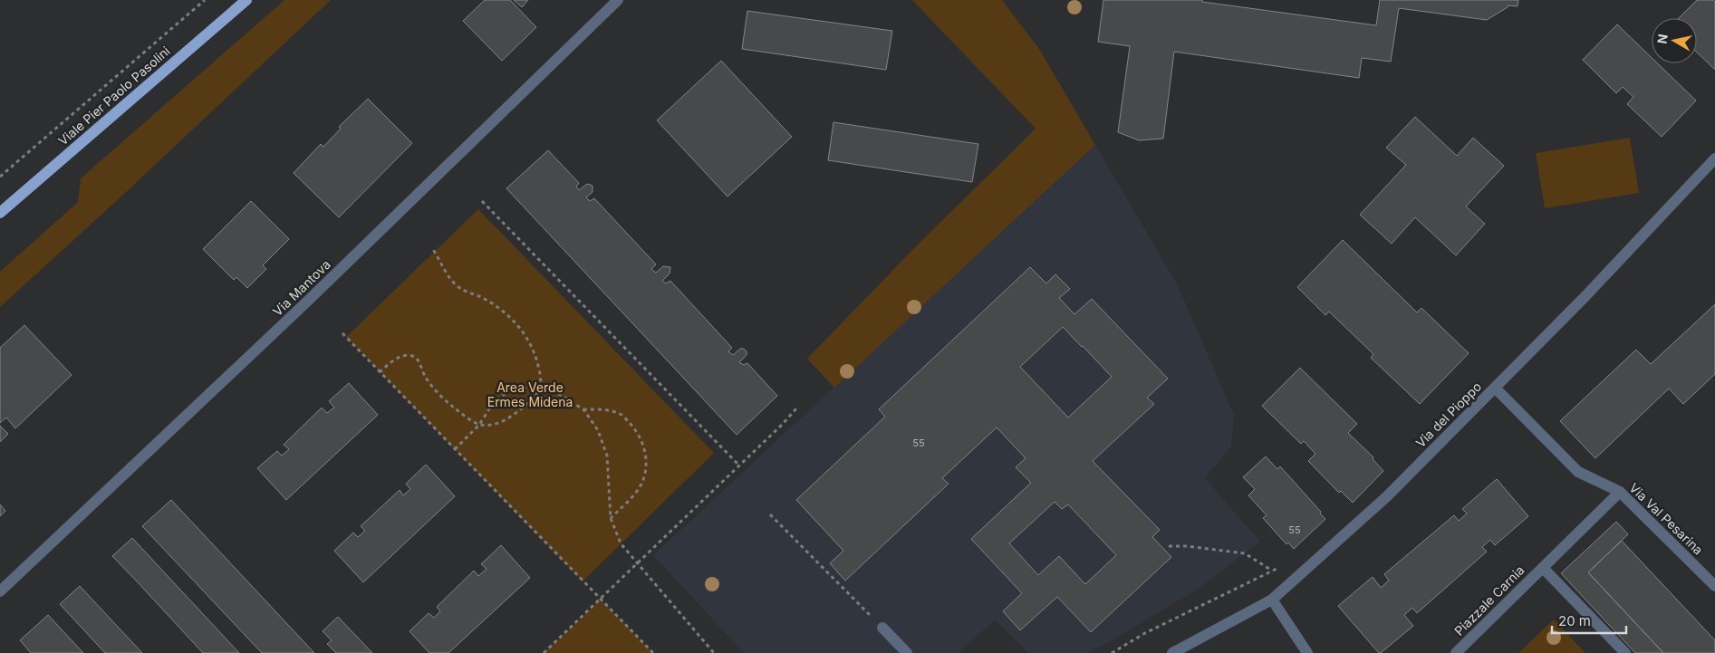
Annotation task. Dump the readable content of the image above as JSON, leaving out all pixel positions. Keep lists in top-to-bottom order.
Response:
{
  "streets": {
    "main road": ["Viale Pier Paolo Pasolini"],
    "street": [
      "Via Mantova",
      "Via del Pioppo",
      "Via Val Pesarina",
      "Piazzale Carnia"
    ]
  },
  "crossings": [
    ["Via del Pioppo", "Via Val Pesarina"],
    ["Via Val Pesarina", "Piazzale Carnia"]
  ],
  "parks": ["Area Verde Ermes Midena"],
  "house_numbers": ["55", "55"],
  "scale_bar": "20 m",
  "north": "left"
}
